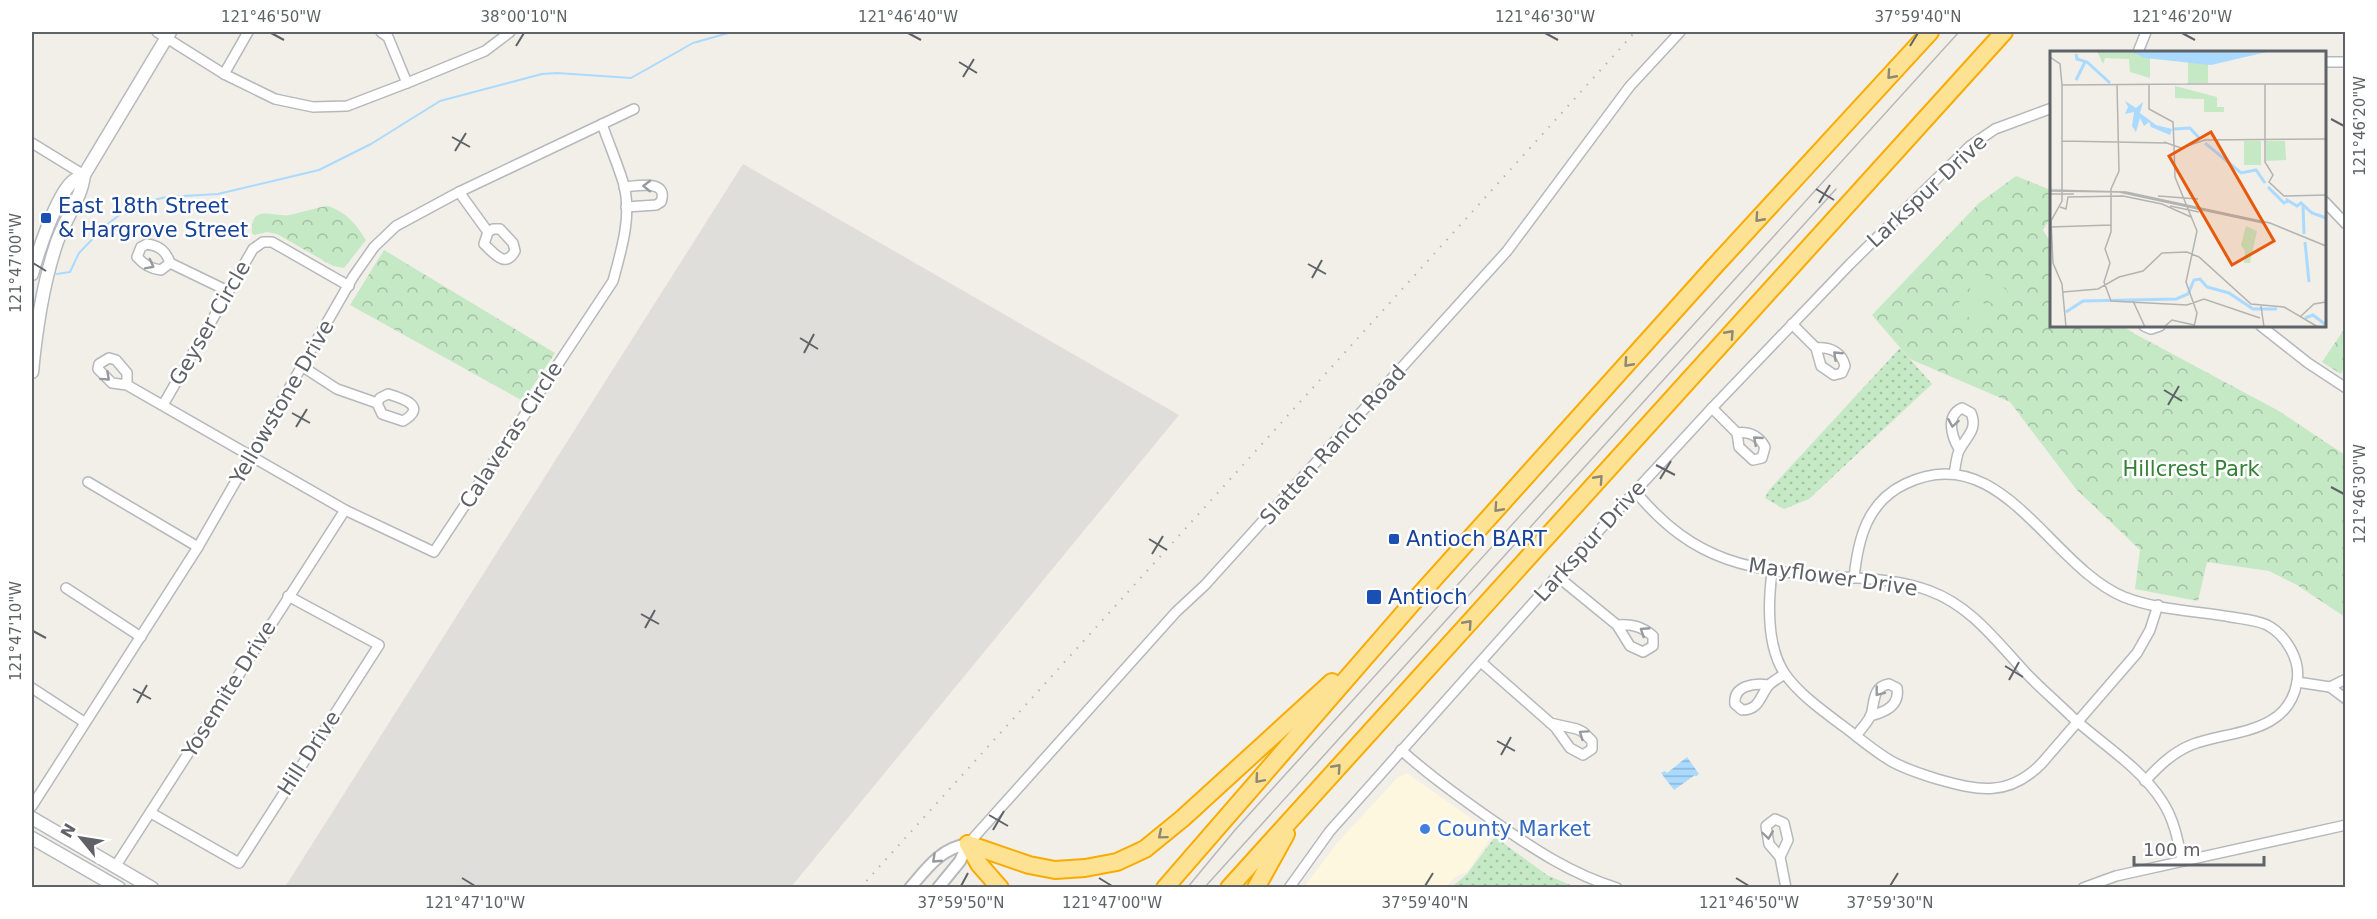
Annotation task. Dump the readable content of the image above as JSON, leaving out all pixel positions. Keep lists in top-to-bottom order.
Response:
{
  "streets": {
    "street": [
      "Larkspur Drive",
      "Geyser Circle",
      "Yellowstone Drive",
      "Calaveras Circle",
      "Slatten Ranch Road",
      "Mayflower Drive",
      "Yosemite Drive",
      "Hill Drive"
    ]
  },
  "crossings": [
    ["Larkspur Drive", "Mayflower Drive"],
    ["Geyser Circle", "Yellowstone Drive"],
    ["Geyser Circle", "Calaveras Circle"],
    ["Yellowstone Drive", "Calaveras Circle"],
    ["Calaveras Circle", "Yosemite Drive"],
    ["Yosemite Drive", "Hill Drive"]
  ],
  "parks": ["Hillcrest Park"],
  "places": {
    "transit": ["East 18th Street & Hargrove Street", "Antioch BART", "Antioch"],
    "other": ["County Market"]
  },
  "scale_bar": "100 m",
  "north": "top left",
  "coordinates": [
    "121°46'50\"W",
    "38°00'10\"N",
    "121°46'40\"W",
    "121°46'30\"W",
    "37°59'40\"N",
    "121°46'20\"W",
    "121°47'00\"W",
    "121°47'10\"W",
    "37°59'50\"N",
    "37°59'30\"N"
  ]
}
